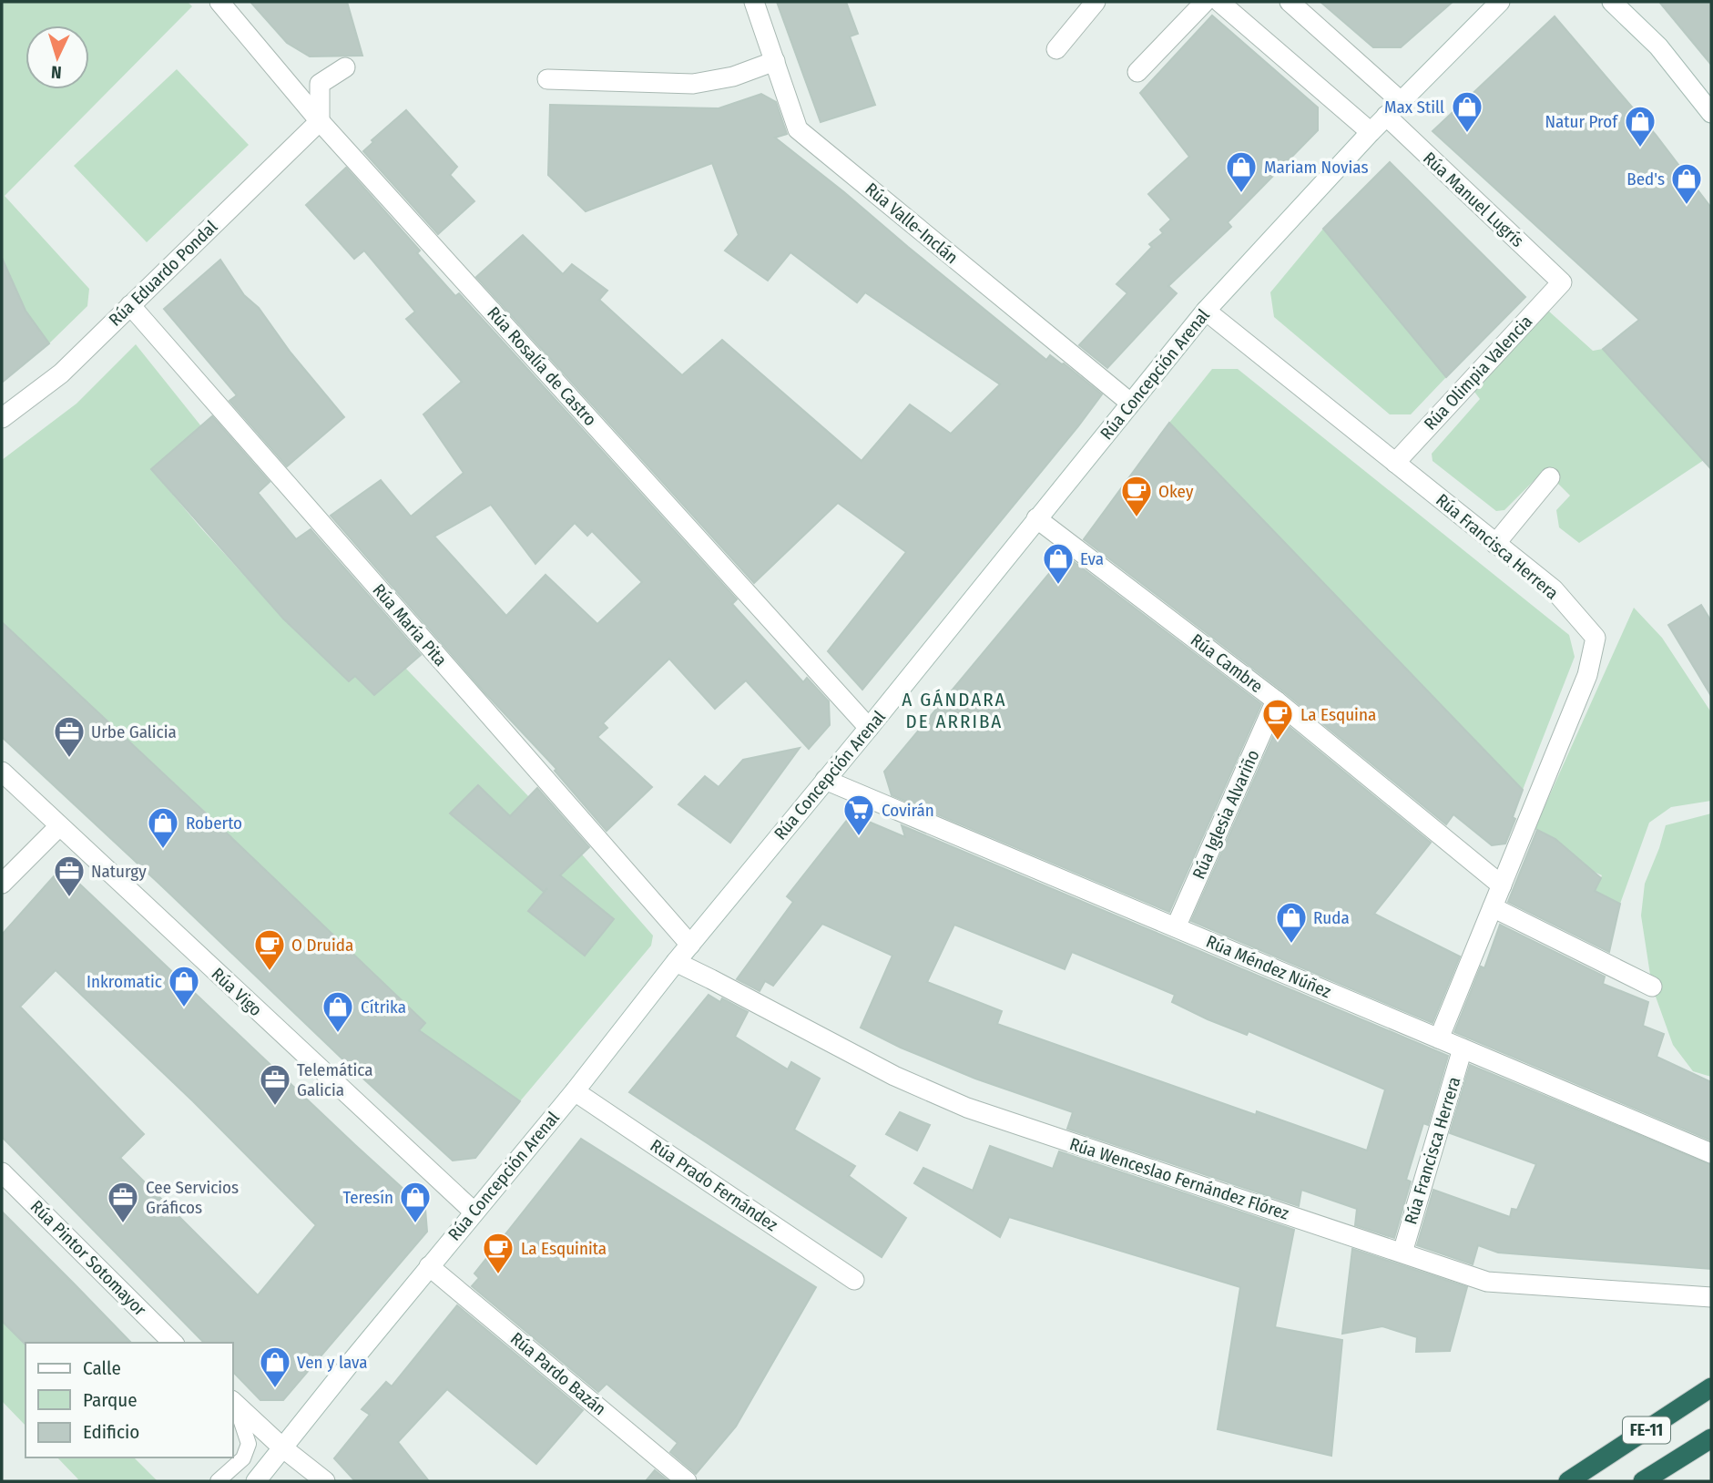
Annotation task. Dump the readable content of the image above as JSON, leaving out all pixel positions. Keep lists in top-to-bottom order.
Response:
{
  "streets": {
    "highway": ["FE-11"],
    "street": [
      "Rúa Manuel Lugrís",
      "Rúa Valle-Inclán",
      "Rúa Eduardo Pondal",
      "Rúa Rosalía de Castro",
      "Rúa Olimpia Valencia",
      "Rúa Concepción Arenal",
      "Rúa Francisca Herrera",
      "Rúa María Pita",
      "Rúa Cambre",
      "Rúa Iglesia Alvariño",
      "Rúa Méndez Núñez",
      "Rúa Vigo",
      "Rúa Wenceslao Fernández Flórez",
      "Rúa Prado Fernández",
      "Rúa Pintor Sotomayor",
      "Rúa Pardo Bazán"
    ]
  },
  "crossings": [
    ["Rúa Manuel Lugrís", "Rúa Olimpia Valencia"],
    ["Rúa Manuel Lugrís", "Rúa Concepción Arenal"],
    ["Rúa Valle-Inclán", "Rúa Concepción Arenal"],
    ["Rúa Eduardo Pondal", "Rúa Rosalía de Castro"],
    ["Rúa Eduardo Pondal", "Rúa María Pita"],
    ["Rúa Rosalía de Castro", "Rúa Concepción Arenal"],
    ["Rúa Olimpia Valencia", "Rúa Francisca Herrera"],
    ["Rúa Concepción Arenal", "Rúa Francisca Herrera"],
    ["Rúa Concepción Arenal", "Rúa María Pita"],
    ["Rúa Concepción Arenal", "Rúa Cambre"],
    ["Rúa Concepción Arenal", "Rúa Méndez Núñez"],
    ["Rúa Concepción Arenal", "Rúa Vigo"],
    ["Rúa Concepción Arenal", "Rúa Wenceslao Fernández Flórez"],
    ["Rúa Concepción Arenal", "Rúa Prado Fernández"],
    ["Rúa Concepción Arenal", "Rúa Pardo Bazán"],
    ["Rúa Francisca Herrera", "Rúa Cambre"],
    ["Rúa Francisca Herrera", "Rúa Méndez Núñez"],
    ["Rúa Francisca Herrera", "Rúa Wenceslao Fernández Flórez"],
    ["Rúa Cambre", "Rúa Iglesia Alvariño"],
    ["Rúa Iglesia Alvariño", "Rúa Méndez Núñez"]
  ],
  "districts": ["A GÁNDARA DE ARRIBA"],
  "places": {
    "shop": [
      "Max Still",
      "Natur Prof",
      "Mariam Novias",
      "Bed's",
      "Eva",
      "Roberto",
      "Ruda",
      "Inkromatic",
      "Cítrika",
      "Teresín",
      "Ven y lava"
    ],
    "cafe": [
      "Okey",
      "La Esquina",
      "O Druida",
      "La Esquinita"
    ],
    "office": [
      "Urbe Galicia",
      "Naturgy",
      "Telemática Galicia",
      "Cee Servicios Gráficos"
    ],
    "supermarket": ["Covirán"]
  },
  "legend": ["Calle", "Parque", "Edificio"],
  "north": "bottom"
}
